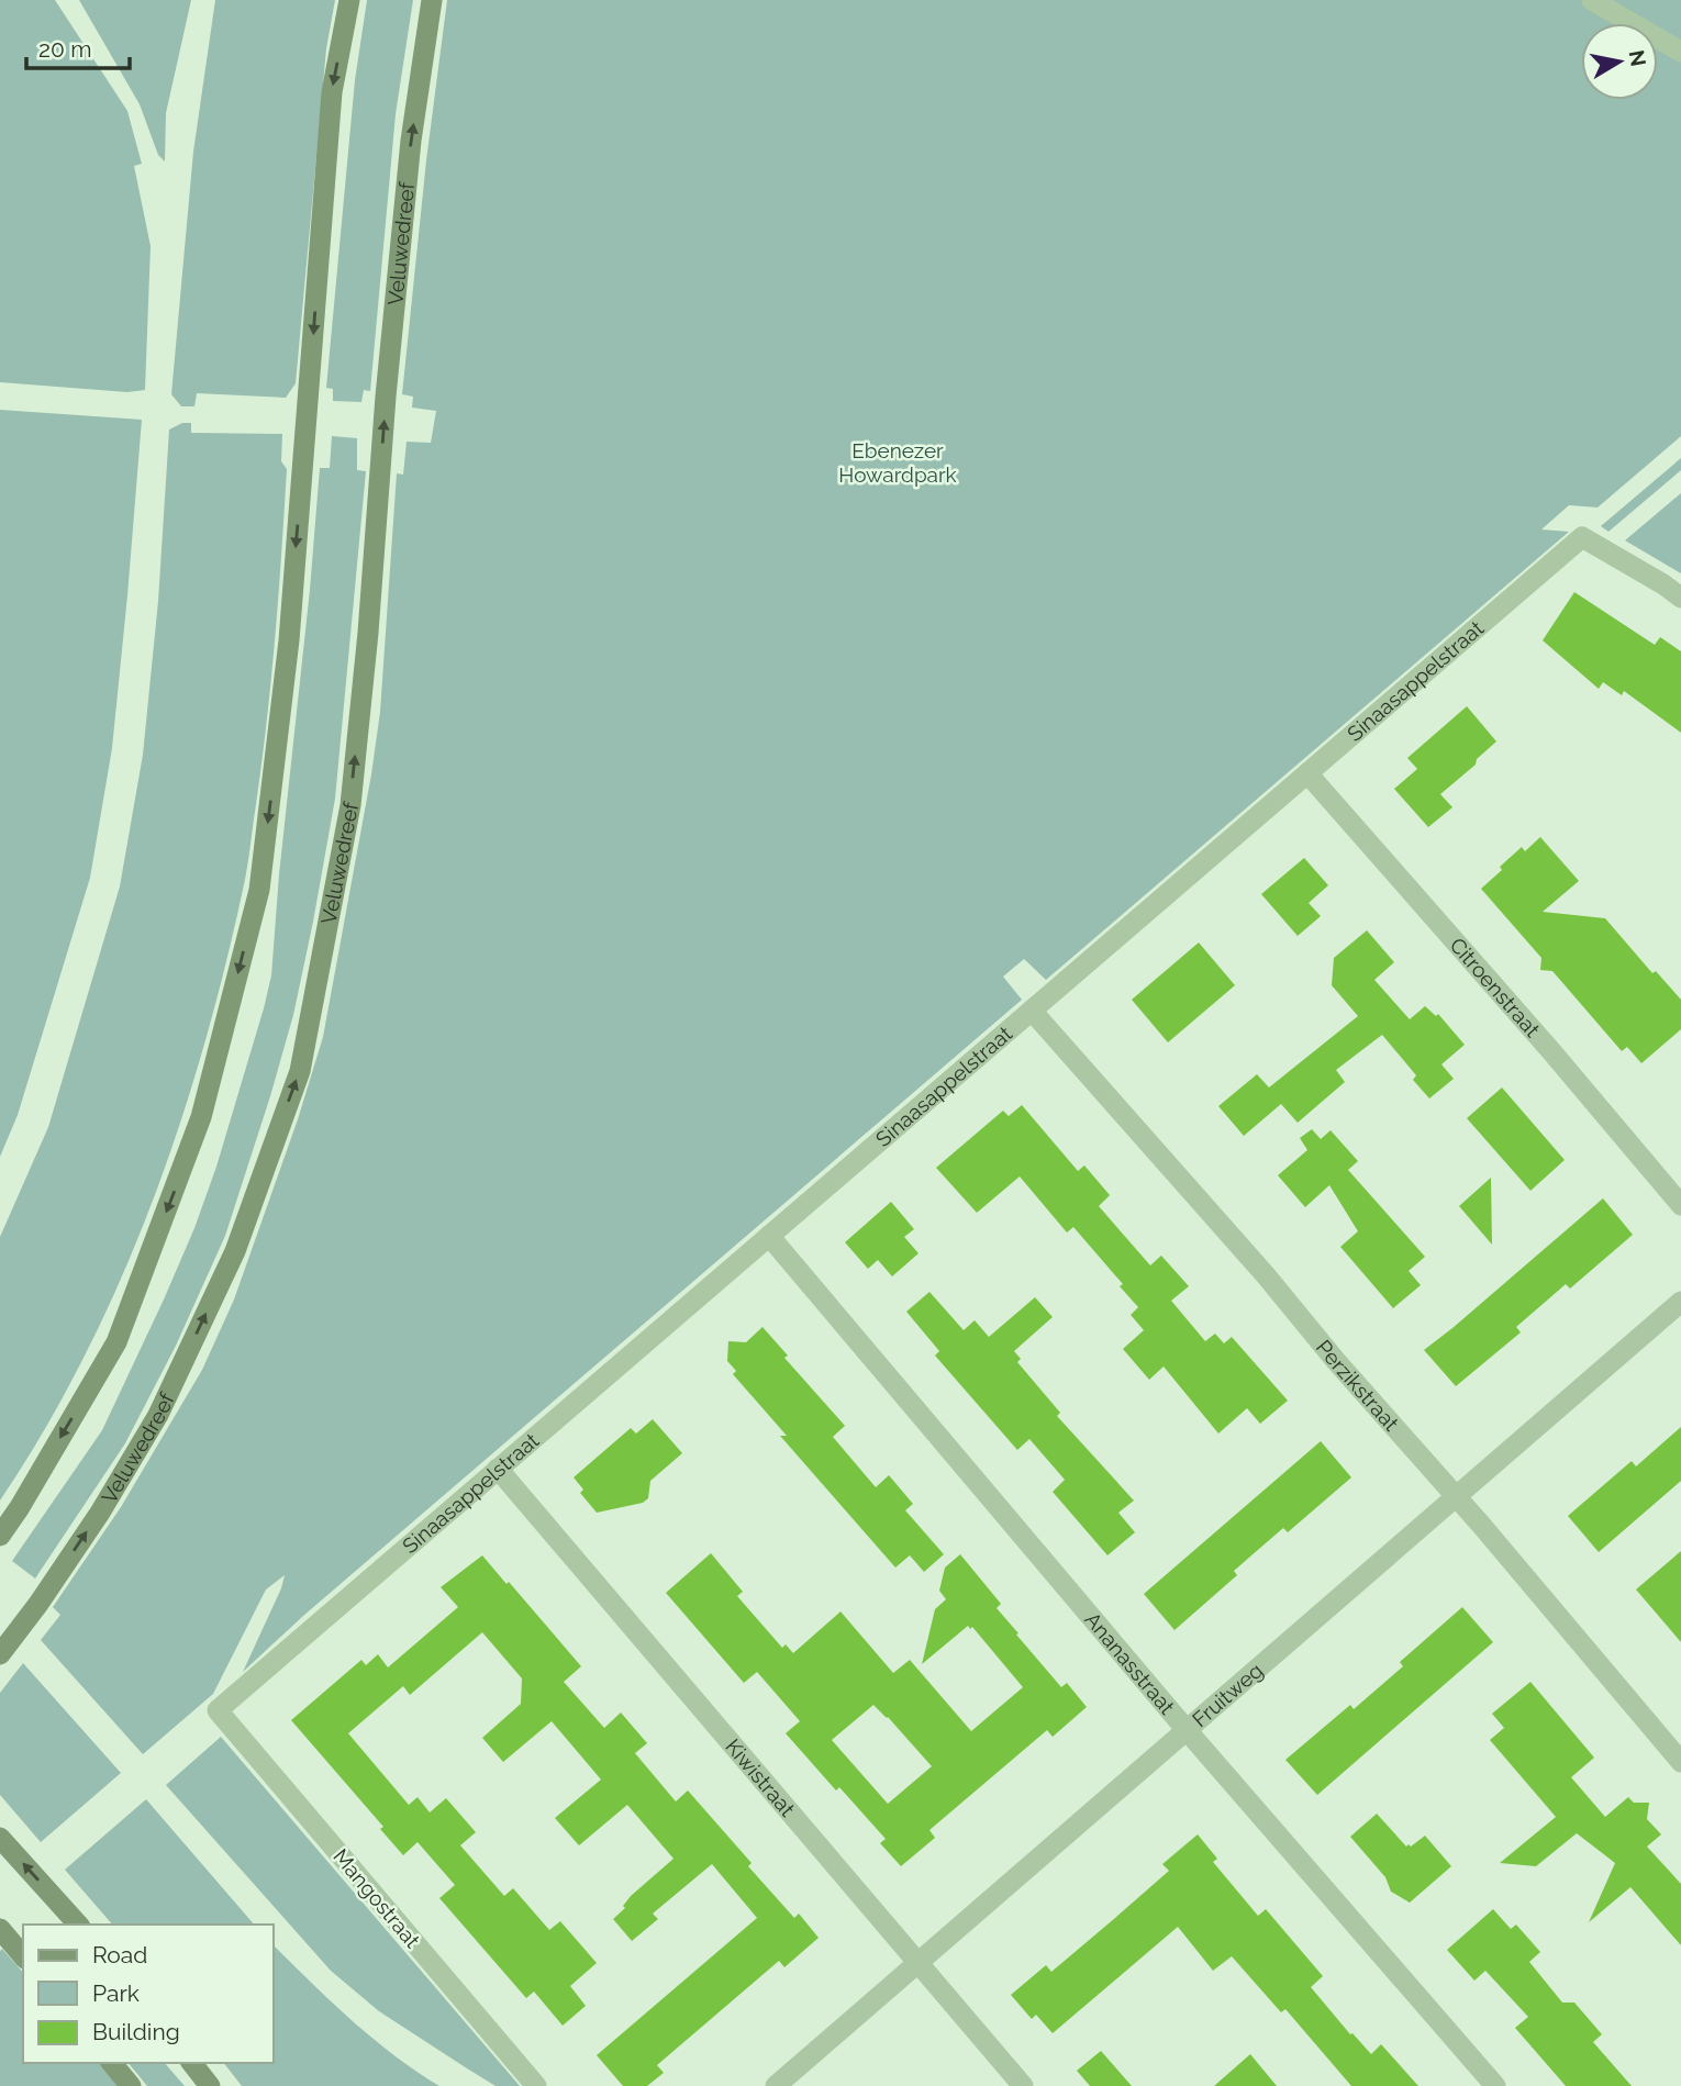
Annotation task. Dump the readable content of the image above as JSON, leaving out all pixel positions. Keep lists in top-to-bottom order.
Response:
{
  "streets": {
    "main road": ["Veluwedreef"],
    "street": [
      "Sinaasappelstraat",
      "Citroenstraat",
      "Perzikstraat",
      "Ananasstraat",
      "Fruitweg",
      "Kiwistraat",
      "Mangostraat"
    ]
  },
  "crossings": [
    ["Sinaasappelstraat", "Citroenstraat"],
    ["Sinaasappelstraat", "Perzikstraat"],
    ["Sinaasappelstraat", "Ananasstraat"],
    ["Sinaasappelstraat", "Kiwistraat"],
    ["Sinaasappelstraat", "Mangostraat"],
    ["Perzikstraat", "Fruitweg"],
    ["Ananasstraat", "Fruitweg"],
    ["Fruitweg", "Kiwistraat"]
  ],
  "parks": ["Ebenezer Howardpark"],
  "legend": ["Road", "Park", "Building"],
  "scale_bar": "20 m",
  "north": "right"
}
